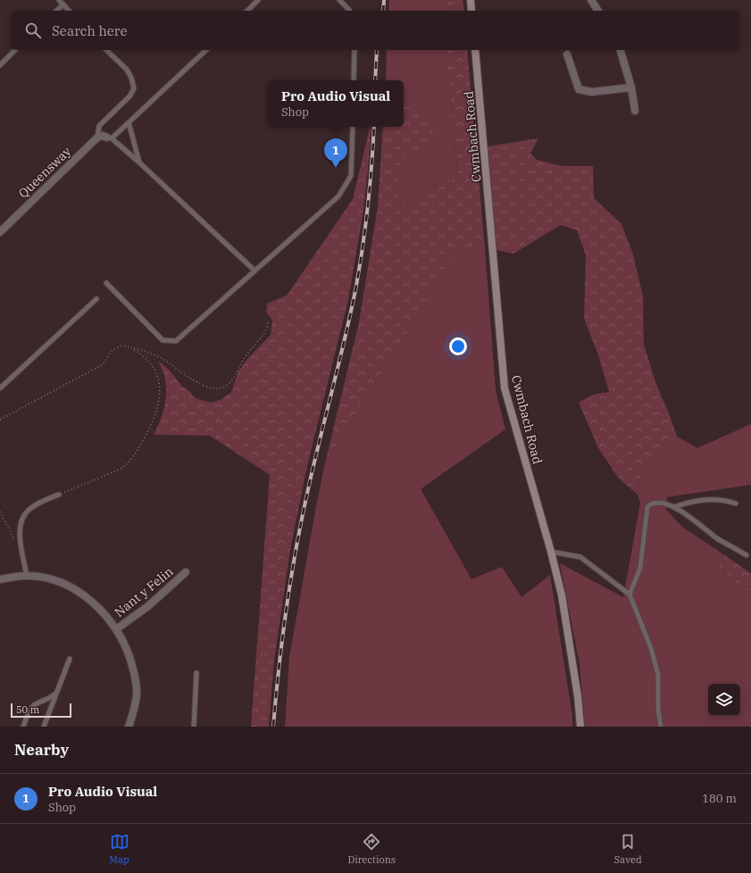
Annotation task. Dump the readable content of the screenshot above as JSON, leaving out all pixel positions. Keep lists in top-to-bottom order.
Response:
{
  "streets": {
    "main road": ["Cwmbach Road"],
    "street": ["Queensway", "Nant y Felin"]
  },
  "scale_bar": "50 m",
  "page": {
    "search": "Search here",
    "popup": ["Pro Audio Visual", "Shop"],
    "pins": "1",
    "scale": "50 m",
    "heading": "Nearby",
    "list": [
      {
        "mark": "1",
        "name": "Pro Audio Visual",
        "note": "Shop",
        "value": "180 m"
      }
    ],
    "nav": ["Map", "Directions", "Saved"]
  }
}
